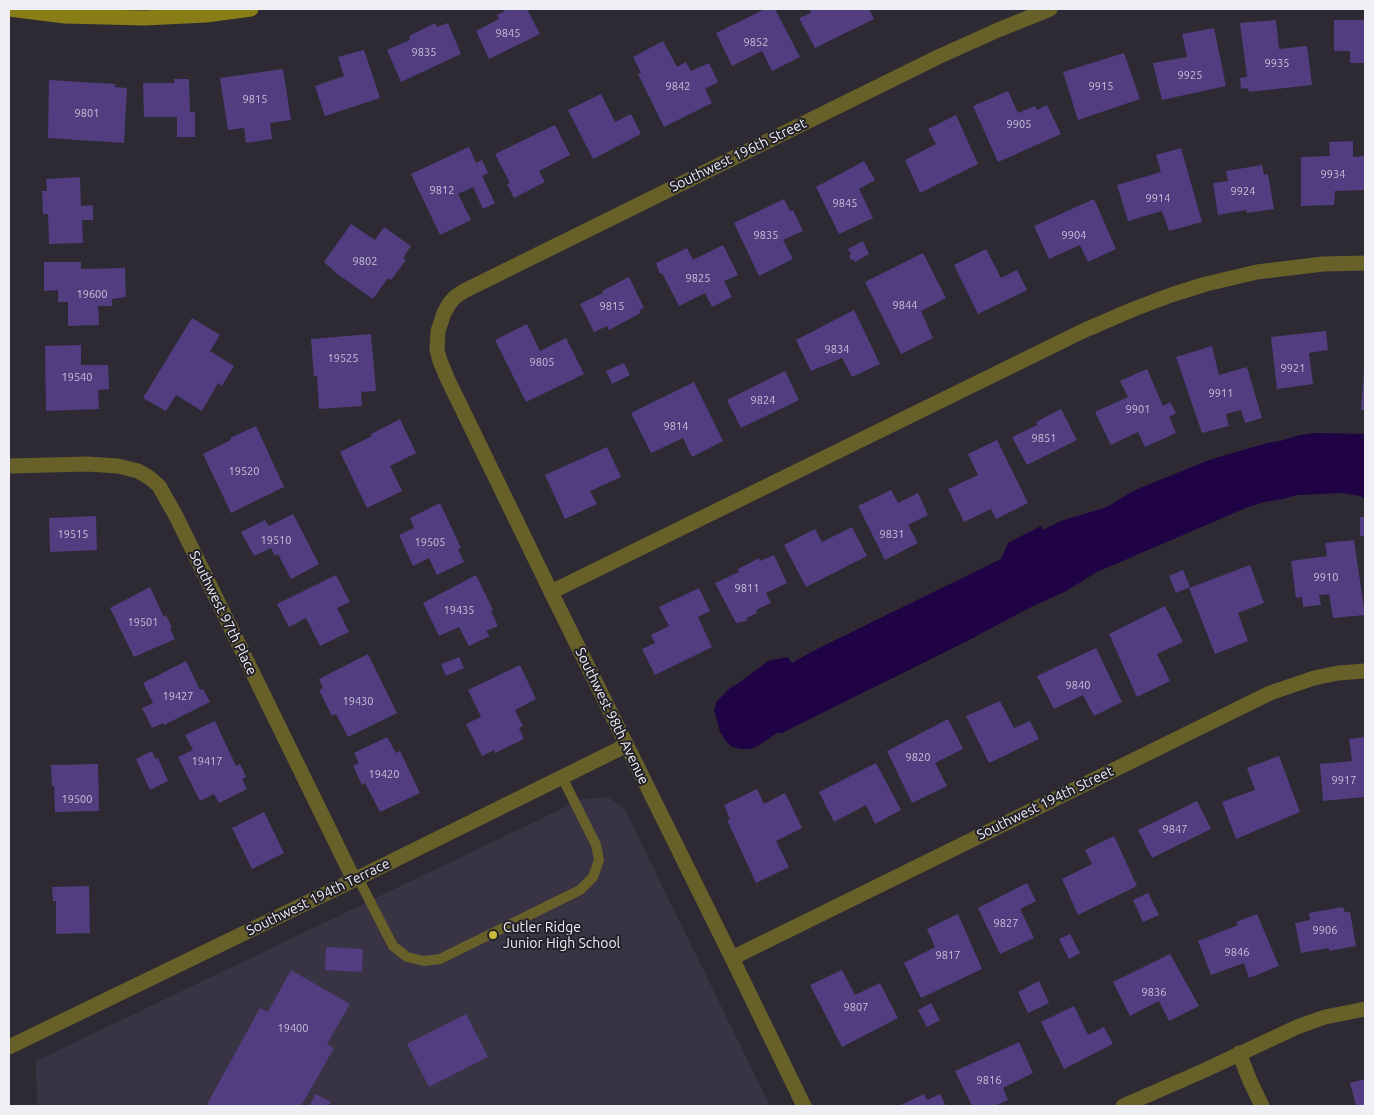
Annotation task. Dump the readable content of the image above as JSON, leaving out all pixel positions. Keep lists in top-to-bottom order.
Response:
{
  "streets": {
    "street": [
      "Southwest 196th Street",
      "Southwest 97th Place",
      "Southwest 98th Avenue",
      "Southwest 194th Street",
      "Southwest 194th Terrace"
    ]
  },
  "crossings": [
    ["Southwest 196th Street", "Southwest 98th Avenue"],
    ["Southwest 97th Place", "Southwest 194th Terrace"],
    ["Southwest 98th Avenue", "Southwest 194th Street"],
    ["Southwest 98th Avenue", "Southwest 194th Terrace"]
  ],
  "places": ["Cutler Ridge Junior High School"],
  "house_numbers": [
    "9845",
    "9852",
    "9835",
    "9935",
    "9925",
    "9842",
    "9915",
    "9815",
    "9801",
    "9905",
    "9934",
    "9812",
    "9924",
    "9914",
    "9845",
    "9835",
    "9904",
    "9802",
    "9825",
    "19600",
    "9844",
    "9815",
    "9834",
    "19525",
    "9805",
    "9921",
    "19540",
    "9911",
    "9824",
    "9901",
    "9814",
    "9851",
    "19520",
    "19515",
    "9831",
    "19510",
    "19505",
    "9910",
    "9811",
    "19435",
    "19501",
    "9840",
    "19427",
    "19430",
    "9820",
    "19417",
    "19420",
    "9917",
    "19500",
    "9847",
    "9827",
    "9906",
    "9846",
    "9817",
    "9836",
    "9807",
    "19400",
    "9816"
  ]
}
